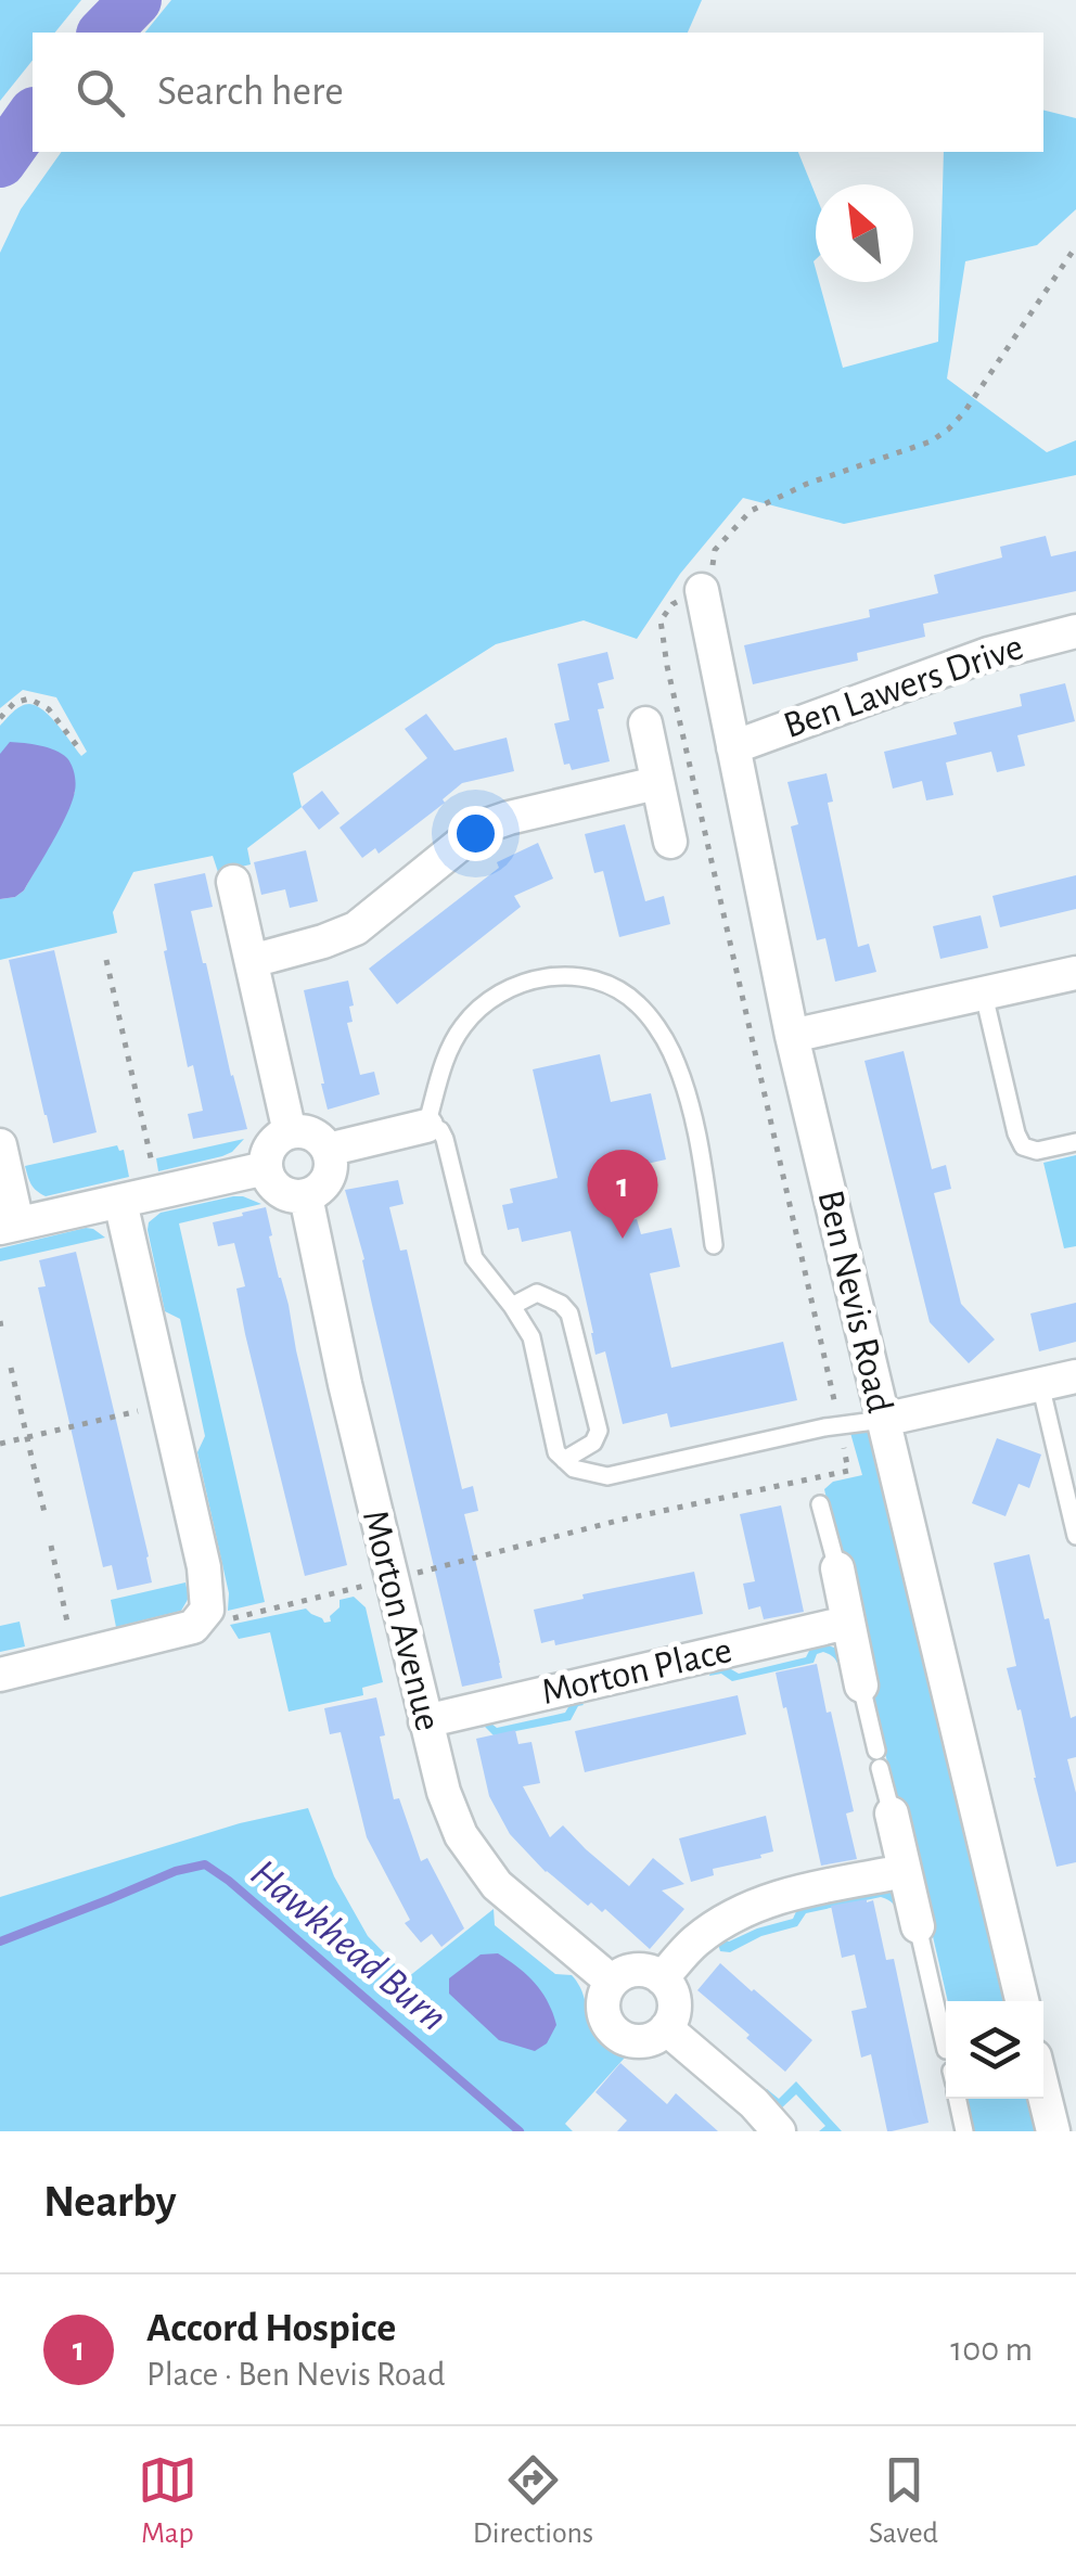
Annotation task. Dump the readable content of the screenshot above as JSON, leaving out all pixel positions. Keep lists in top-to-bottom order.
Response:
{
  "streets": {
    "street": [
      "Ben Lawers Drive",
      "Ben Nevis Road",
      "Morton Avenue",
      "Morton Place"
    ]
  },
  "crossings": [
    ["Ben Lawers Drive", "Ben Nevis Road"],
    ["Morton Avenue", "Morton Place"]
  ],
  "water": ["Hawkhead Burn"],
  "north": "top left",
  "page": {
    "search": "Search here",
    "pins": "1",
    "heading": "Nearby",
    "list": [
      {
        "mark": "1",
        "name": "Accord Hospice",
        "note": "Place · Ben Nevis Road",
        "value": "100 m"
      }
    ],
    "nav": ["Map", "Directions", "Saved"]
  }
}
